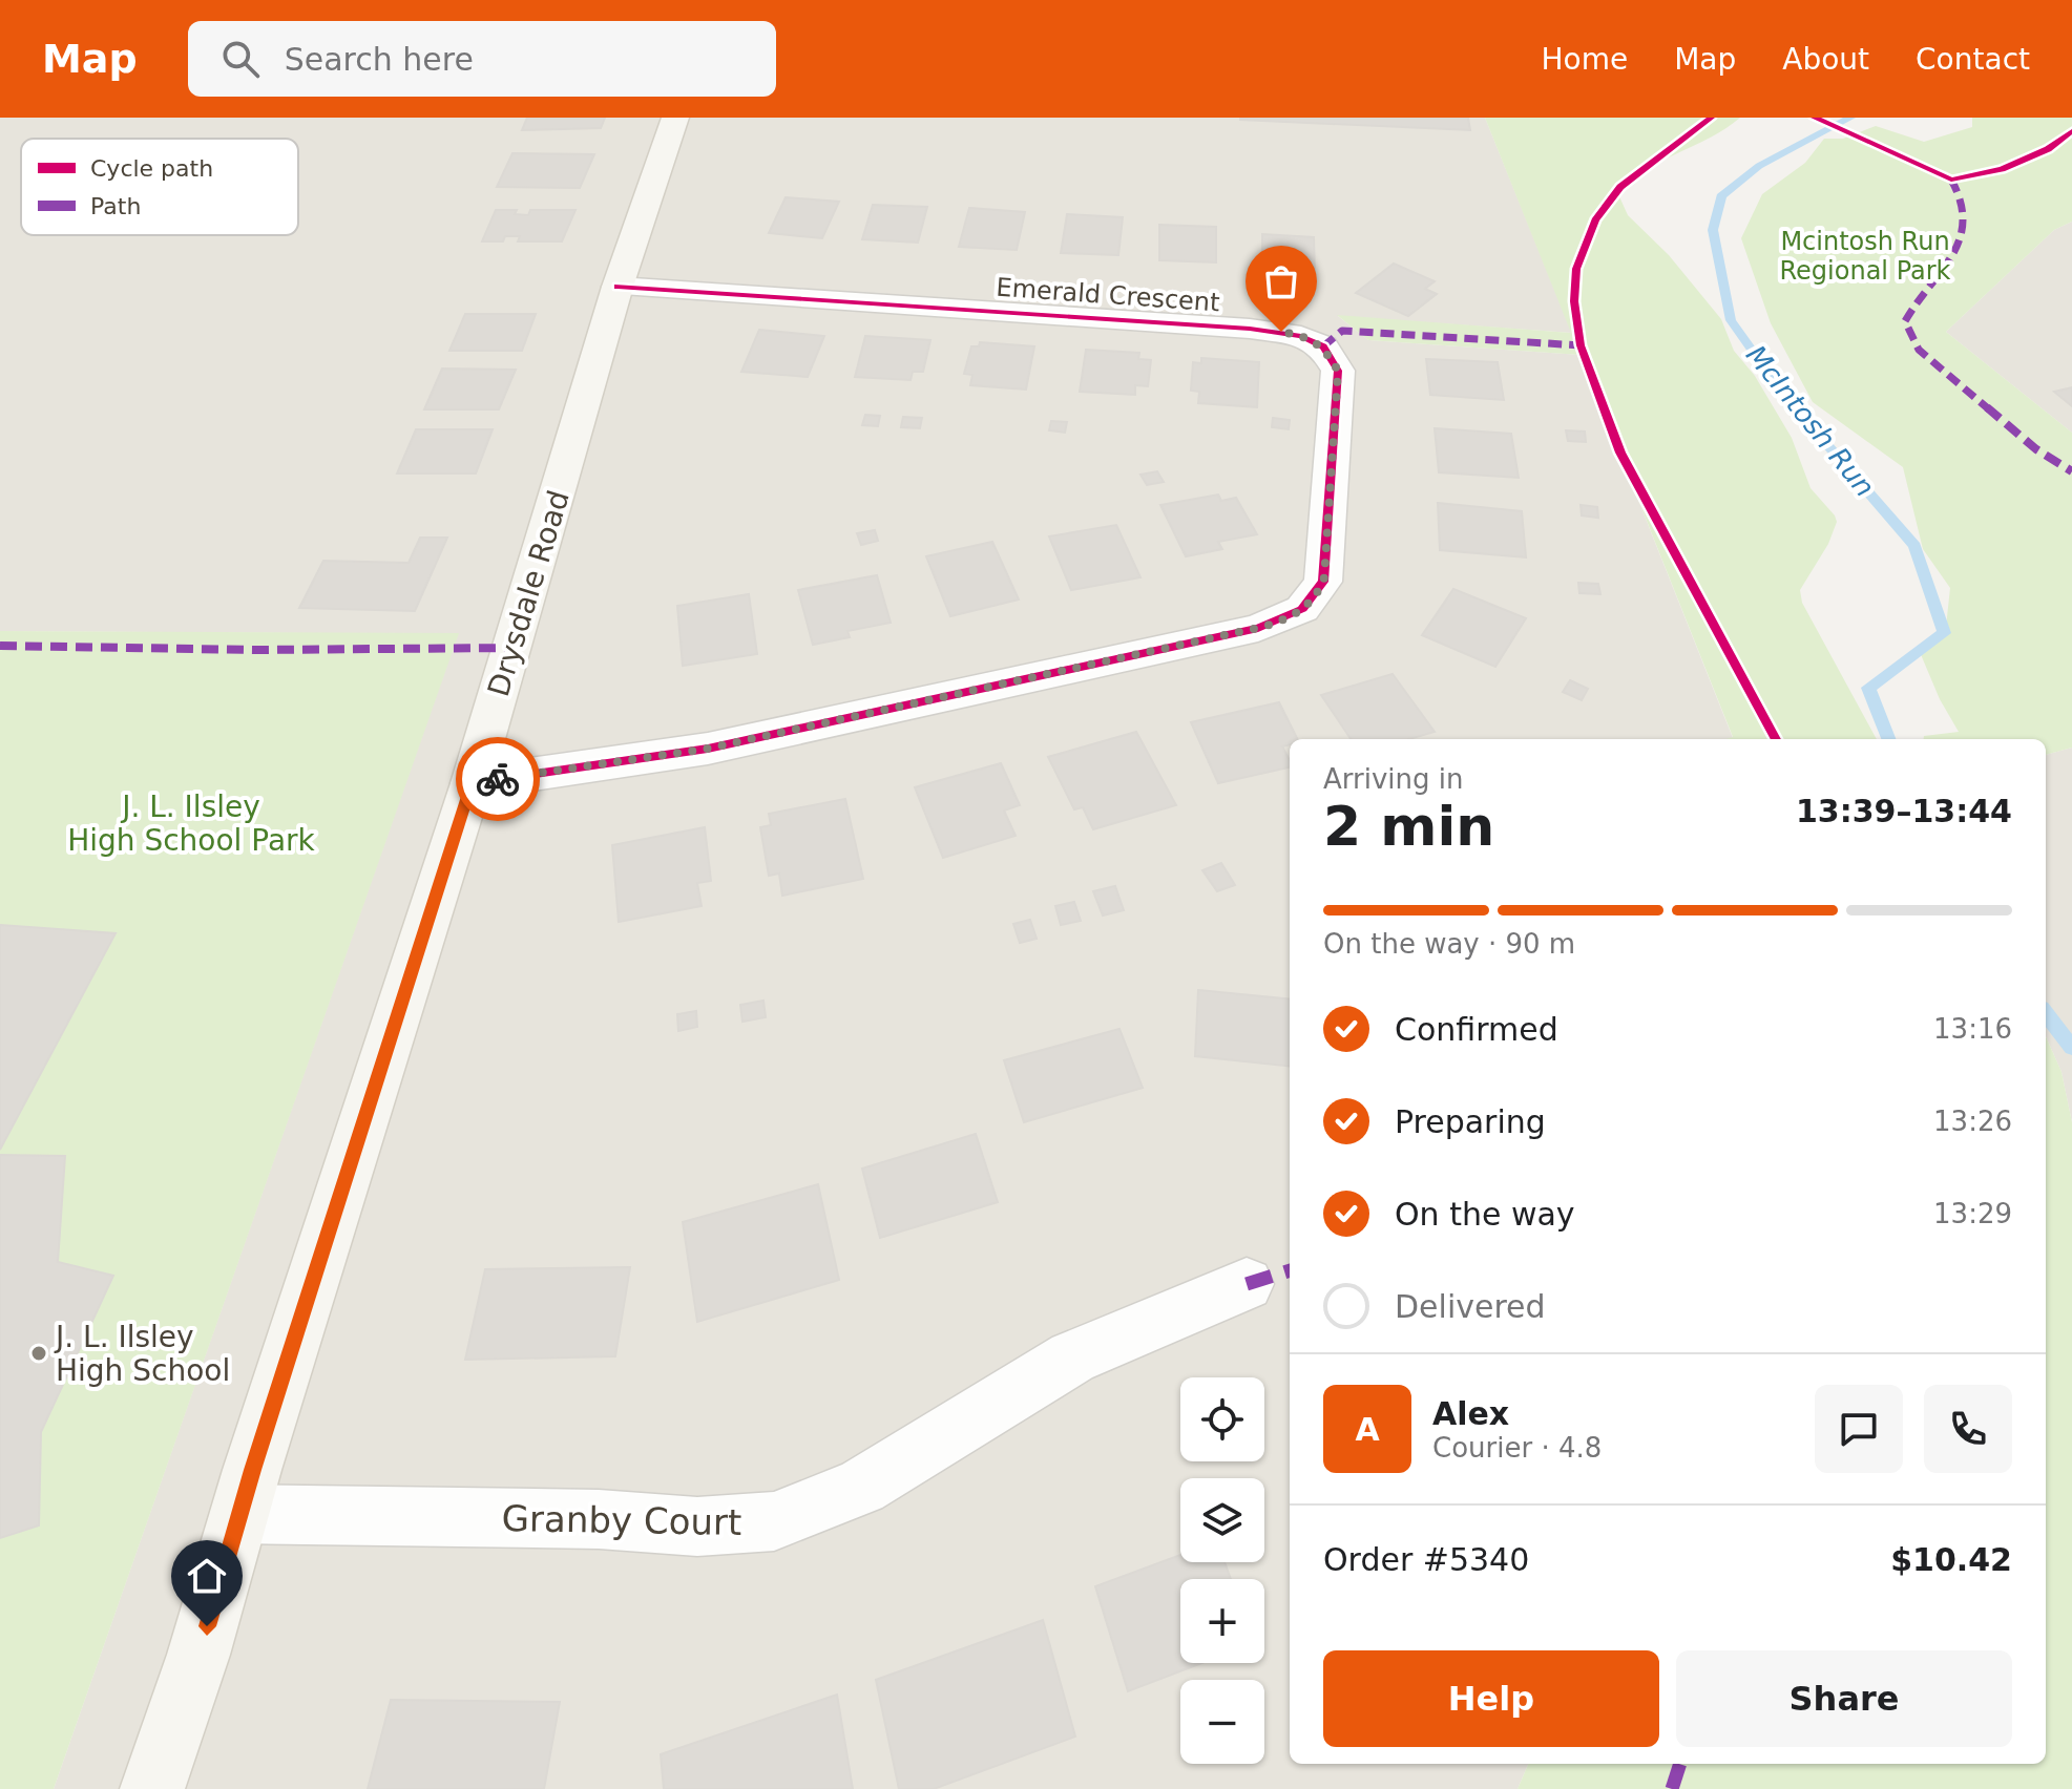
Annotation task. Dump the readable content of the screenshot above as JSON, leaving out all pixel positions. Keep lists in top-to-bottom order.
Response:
{
  "streets": {
    "street": ["Emerald Crescent", "Drysdale Road", "Granby Court"]
  },
  "crossings": [
    ["Emerald Crescent", "Drysdale Road"],
    ["Drysdale Road", "Granby Court"]
  ],
  "water": ["McIntosh Run"],
  "parks": ["Mcintosh Run Regional Park", "J. L. Ilsley High School Park"],
  "places": ["J. L. Ilsley High School"],
  "legend": ["Cycle path", "Path"],
  "page": {
    "header": "Map",
    "search": "Search here",
    "nav": [
      "Home",
      "Map",
      "About",
      "Contact"
    ],
    "heading": ["2 min", "Arriving in", "13:39–13:44"],
    "panel": [
      "Alex",
      "Courier · 4.8",
      "Order #5340",
      "$10.42"
    ],
    "bar": "On the way · 90 m",
    "list": [
      ["Confirmed", "13:16"],
      ["Preparing", "13:26"],
      ["On the way", "13:29"],
      "Delivered"
    ],
    "map_buttons": ["+", "−"],
    "round": "A",
    "buttons": ["Help", "Share"]
  }
}
